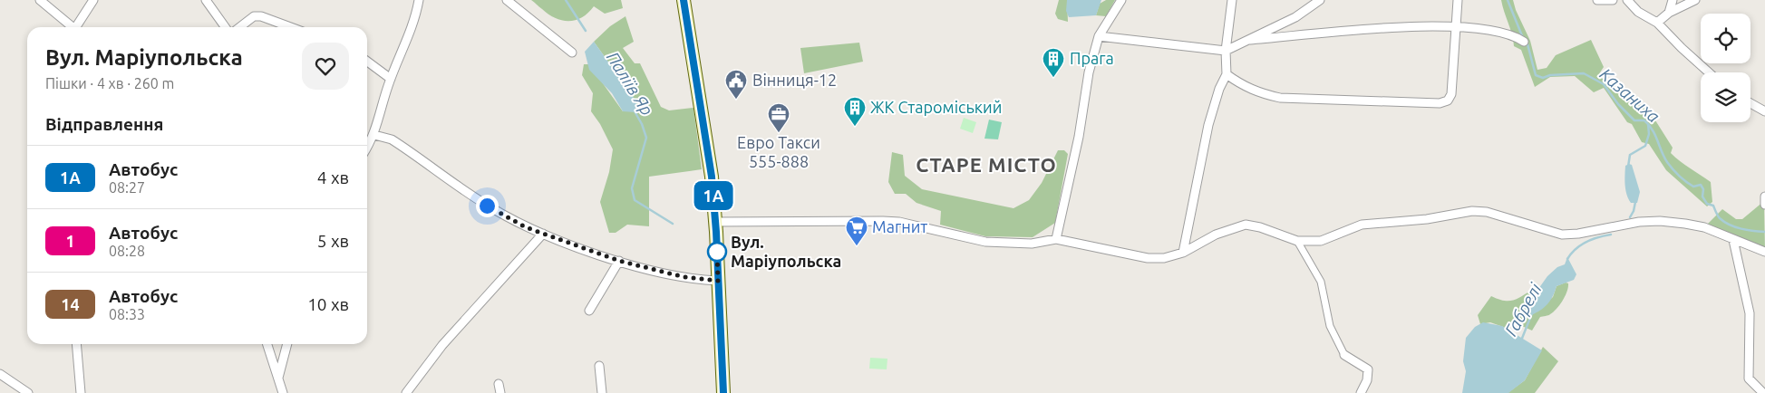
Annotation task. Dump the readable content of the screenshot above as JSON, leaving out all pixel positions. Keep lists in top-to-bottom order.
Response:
{
  "districts": ["СТАРЕ МІСТО"],
  "water": ["Паліїв Яр", "Казаниха", "Габрелі"],
  "places": {
    "building": ["Прага", "ЖК Староміський"],
    "public building": ["Вінниця-12"],
    "office": ["Евро Такси 555-888"],
    "supermarket": ["Магнит"],
    "other": ["Вул. Маріупольска"]
  },
  "lines": ["bus line 1А"],
  "page": {
    "on_map": "1А",
    "heading": [
      ["Вул. Маріупольска", "Пішки · 4 хв · 260 m"],
      "Відправлення"
    ],
    "list": [
      {
        "mark": "1А",
        "name": "Автобус",
        "note": "08:27",
        "value": "4 хв"
      },
      {
        "mark": "1",
        "name": "Автобус",
        "note": "08:28",
        "value": "5 хв"
      },
      {
        "mark": "14",
        "name": "Автобус",
        "note": "08:33",
        "value": "10 хв"
      }
    ]
  }
}
